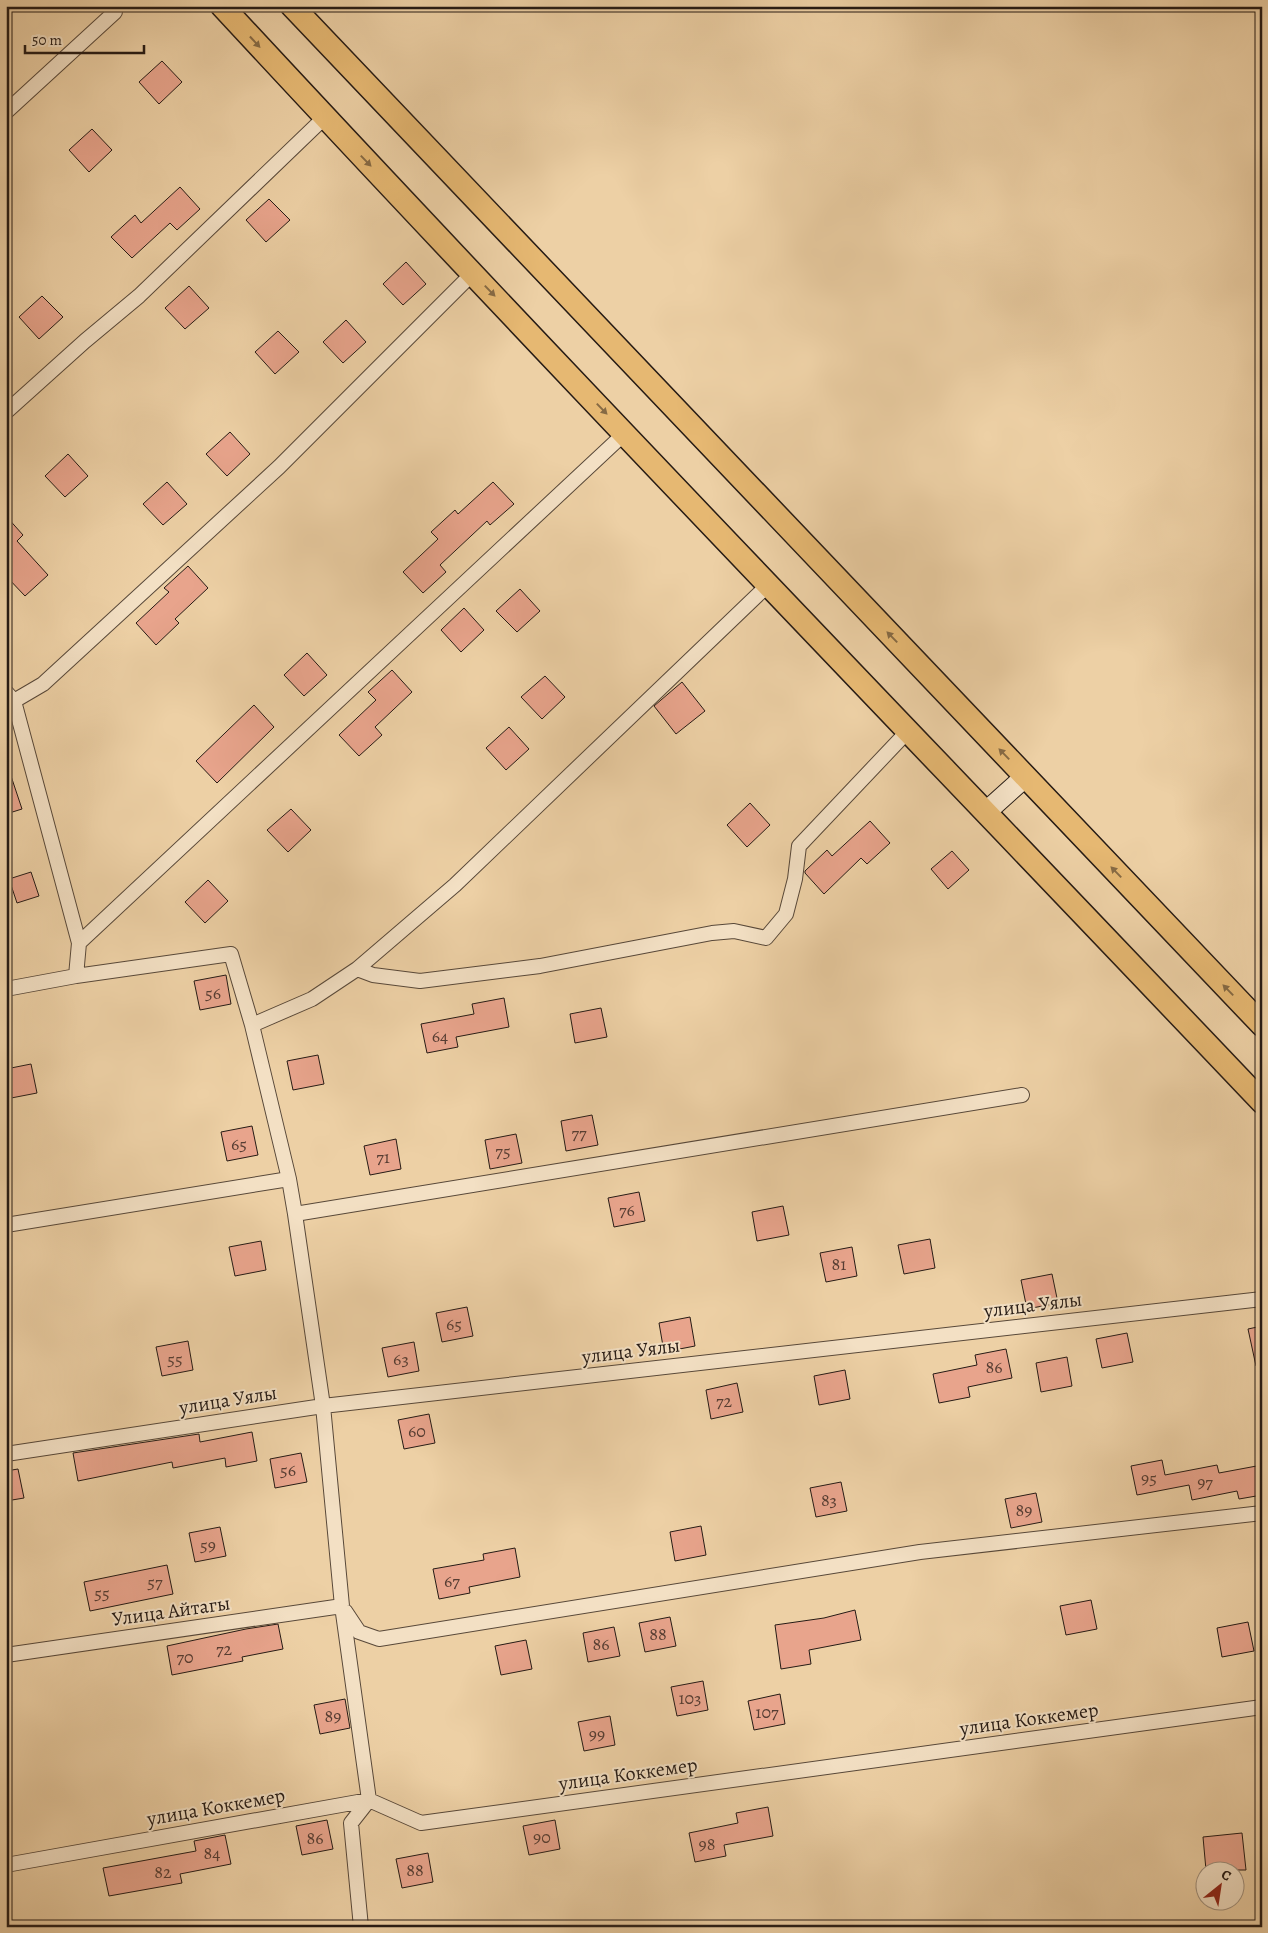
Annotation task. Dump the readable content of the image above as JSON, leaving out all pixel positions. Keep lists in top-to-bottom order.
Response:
{
  "streets": {
    "street": ["улица Уялы", "Улица Айтагы", "улица Коккемер"]
  },
  "house_numbers": [
    "56",
    "64",
    "77",
    "65",
    "75",
    "71",
    "76",
    "81",
    "65",
    "55",
    "63",
    "86",
    "72",
    "60",
    "56",
    "95",
    "97",
    "83",
    "89",
    "59",
    "67",
    "57",
    "55",
    "88",
    "86",
    "72",
    "70",
    "103",
    "107",
    "89",
    "99",
    "90",
    "86",
    "98",
    "84",
    "88",
    "82"
  ],
  "scale_bar": "50 m",
  "north": "top right"
}
